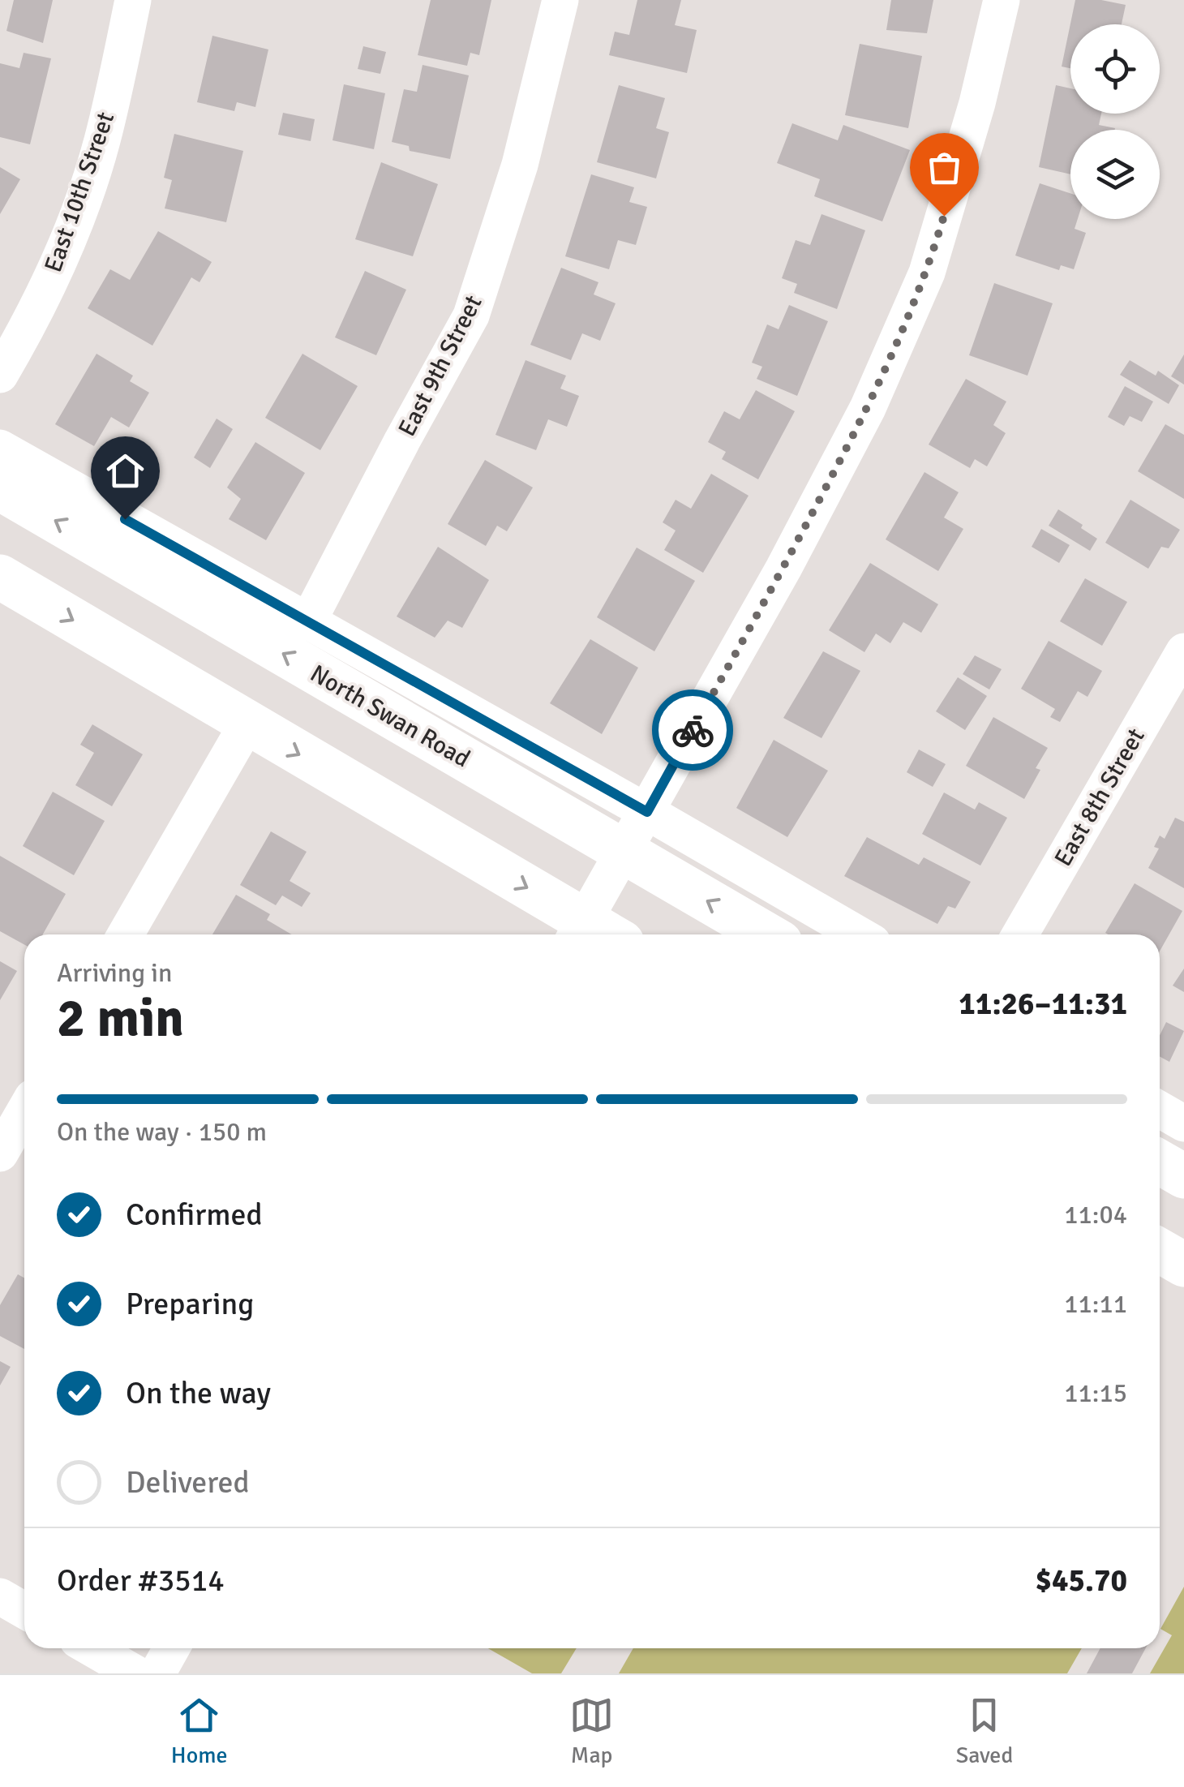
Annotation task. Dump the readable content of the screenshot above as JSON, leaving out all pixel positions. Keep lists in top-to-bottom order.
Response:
{
  "streets": {
    "main road": ["North Swan Road"],
    "street": ["East 10th Street", "East 9th Street", "East 8th Street"]
  },
  "crossings": [
    ["East 9th Street", "North Swan Road"]
  ],
  "page": {
    "heading": ["2 min", "Arriving in", "11:26–11:31"],
    "panel": ["Order #3514", "$45.70"],
    "bar": "On the way · 150 m",
    "list": [
      ["Confirmed", "11:04"],
      ["Preparing", "11:11"],
      ["On the way", "11:15"],
      "Delivered"
    ],
    "tabs": ["Home", "Map", "Saved"]
  }
}
